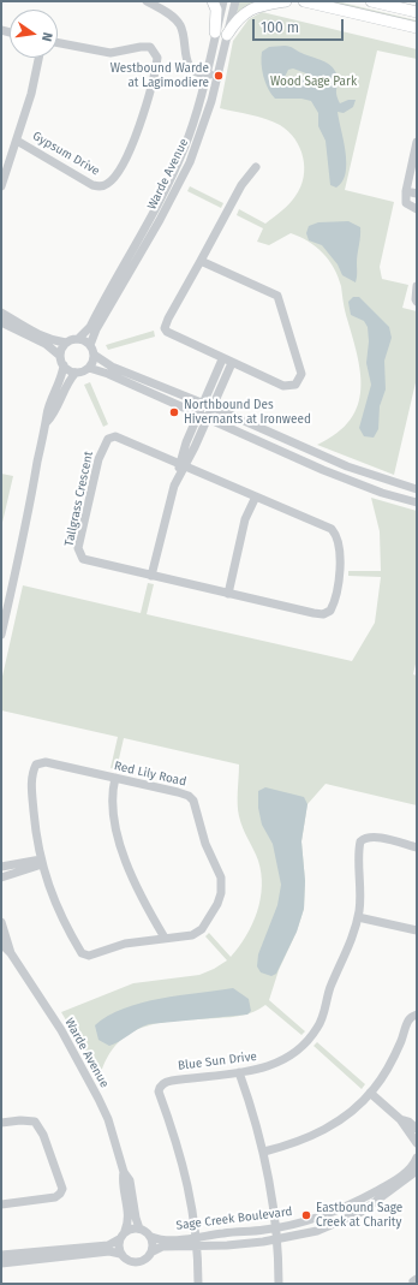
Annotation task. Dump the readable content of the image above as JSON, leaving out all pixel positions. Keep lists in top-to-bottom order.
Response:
{
  "streets": {
    "street": [
      "Gypsum Drive",
      "Warde Avenue",
      "Tallgrass Crescent",
      "Red Lily Road",
      "Blue Sun Drive",
      "Sage Creek Boulevard"
    ]
  },
  "crossings": [
    ["Warde Avenue", "Sage Creek Boulevard"],
    ["Blue Sun Drive", "Sage Creek Boulevard"]
  ],
  "parks": ["Wood Sage Park"],
  "places": ["Westbound Warde at Lagimodiere", "Northbound Des Hivernants at Ironweed", "Eastbound Sage Creek at Charity"],
  "scale_bar": "100 m",
  "north": "right"
}
